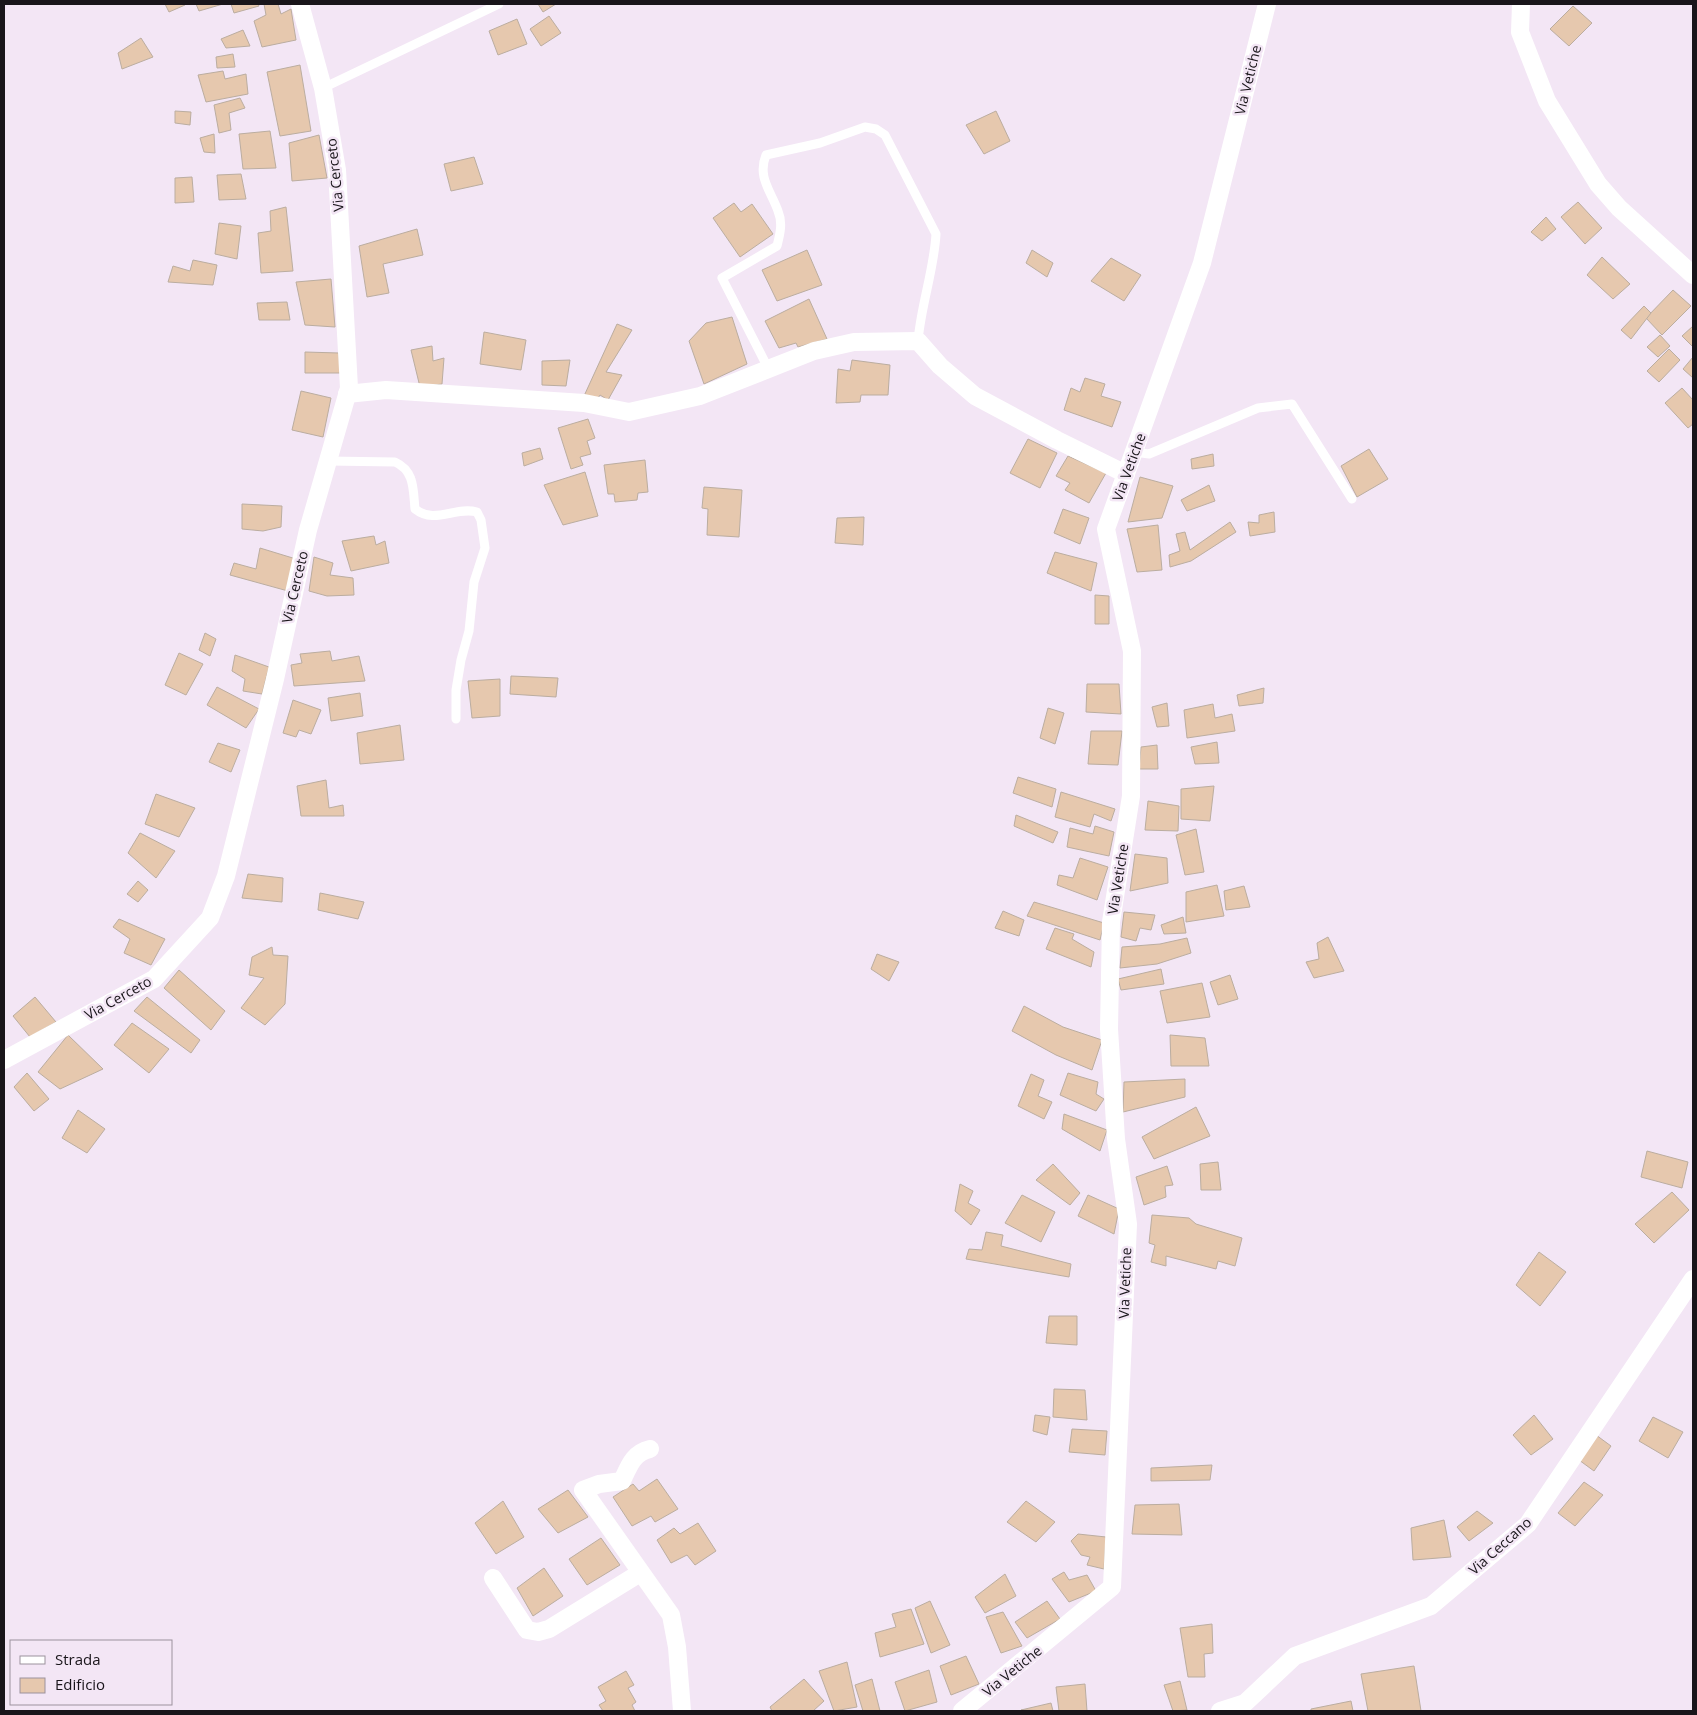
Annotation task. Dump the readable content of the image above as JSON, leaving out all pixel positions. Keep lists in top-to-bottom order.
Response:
{
  "streets": {
    "street": ["Via Vetiche", "Via Cerceto", "Via Ceccano"]
  },
  "legend": ["Strada", "Edificio"]
}
